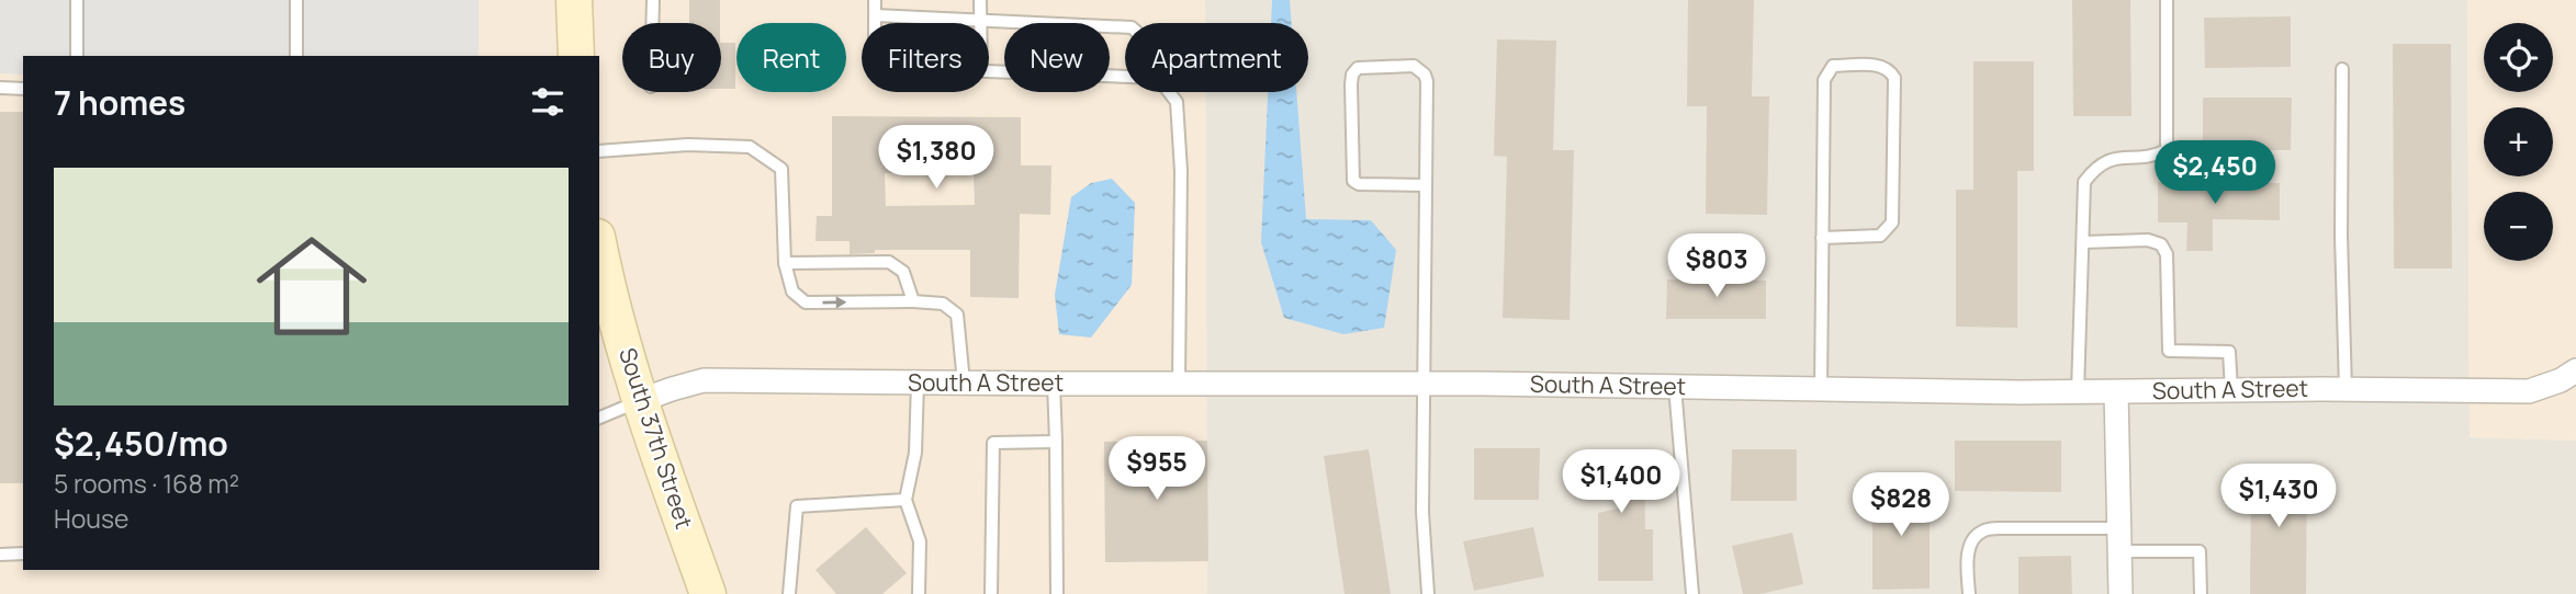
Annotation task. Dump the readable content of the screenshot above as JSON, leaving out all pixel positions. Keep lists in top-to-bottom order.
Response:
{
  "streets": {
    "street": ["South A Street", "South 37th Street"]
  },
  "crossings": [
    ["South A Street", "South 37th Street"]
  ],
  "page": {
    "map_buttons": ["+", "−"],
    "chip": [
      "Buy",
      "Rent",
      "Filters",
      "New",
      "Apartment"
    ],
    "heading": "7 homes",
    "price": [
      "$1,380",
      "$2,450",
      "$803",
      "$955",
      "$1,400",
      "$1,430",
      "$828"
    ],
    "list": [
      {
        "name": "$2,450/mo",
        "note": "5 rooms · 168 m² · House"
      }
    ]
  }
}
